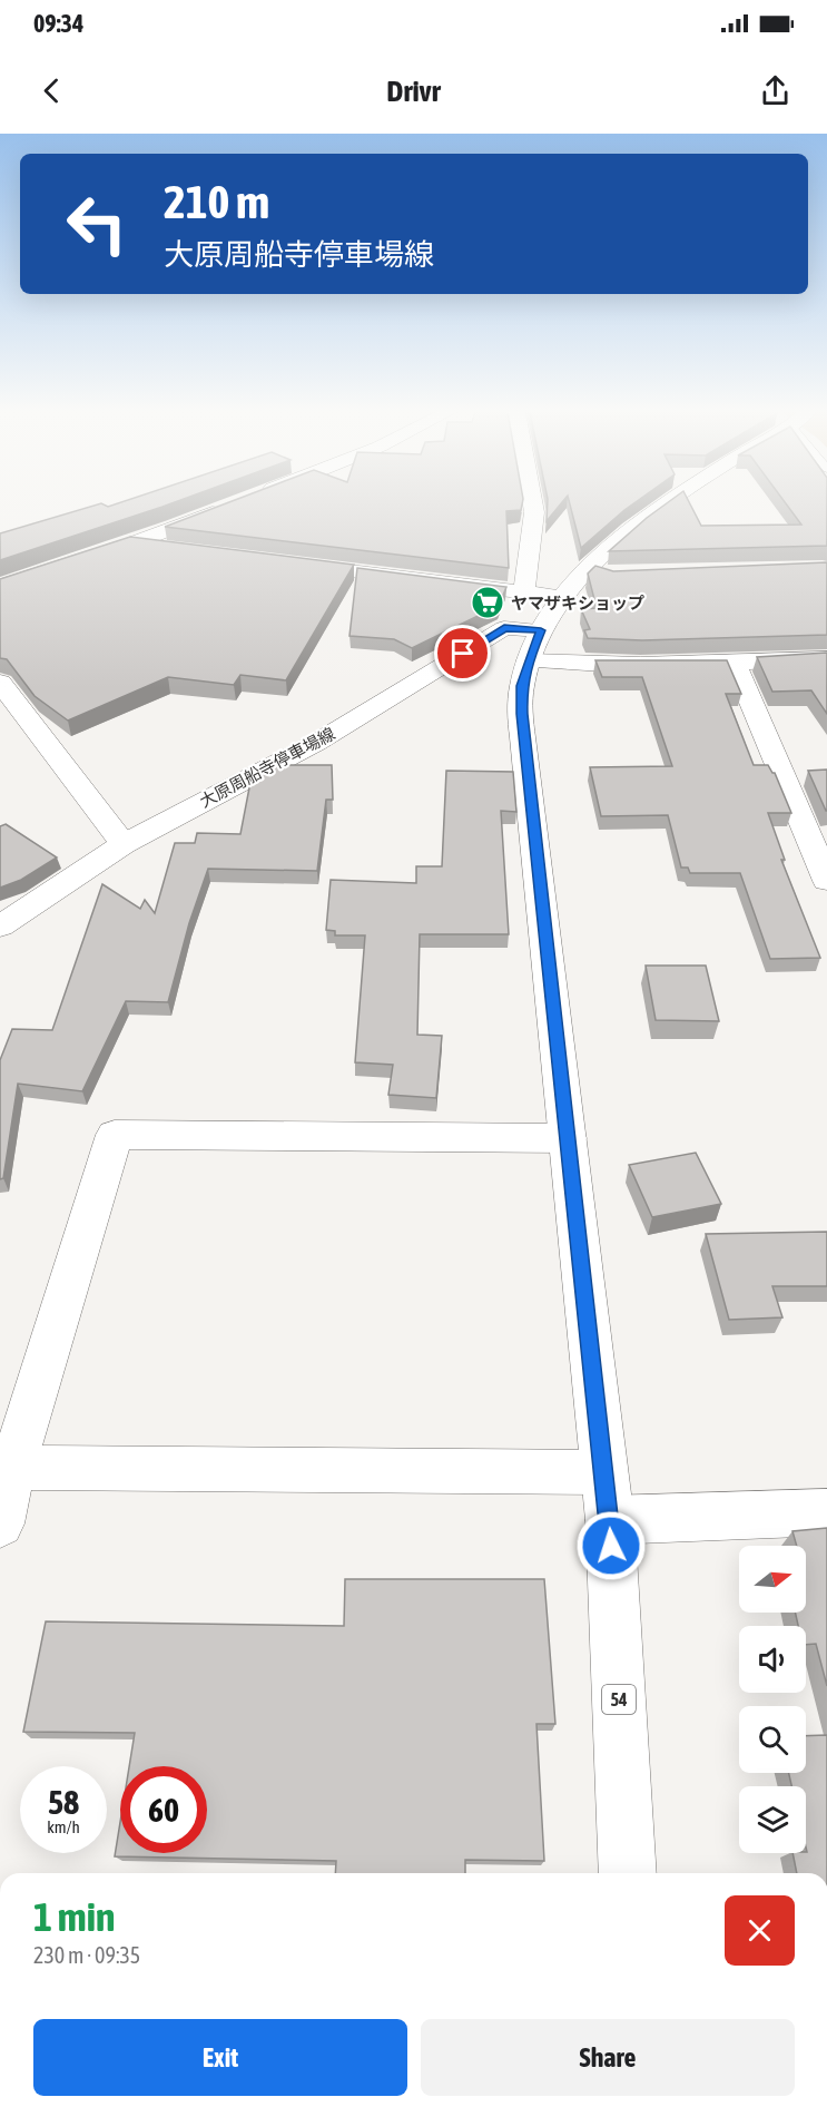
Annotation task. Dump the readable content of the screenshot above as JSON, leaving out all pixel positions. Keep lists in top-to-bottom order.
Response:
{
  "streets": {
    "street": ["大原周船寺停車場線", "54"]
  },
  "crossings": [
    ["大原周船寺停車場線", "54"]
  ],
  "places": {
    "supermarket": ["ヤマザキショップ"]
  },
  "north": "right",
  "page": {
    "status": "09:34",
    "header": "Drivr",
    "turn": ["210 m", "大原周船寺停車場線"],
    "speed": "58 km/h",
    "limit": "60",
    "heading": ["1 min", "230 m · 09:35"],
    "buttons": ["Exit", "Share"]
  }
}
